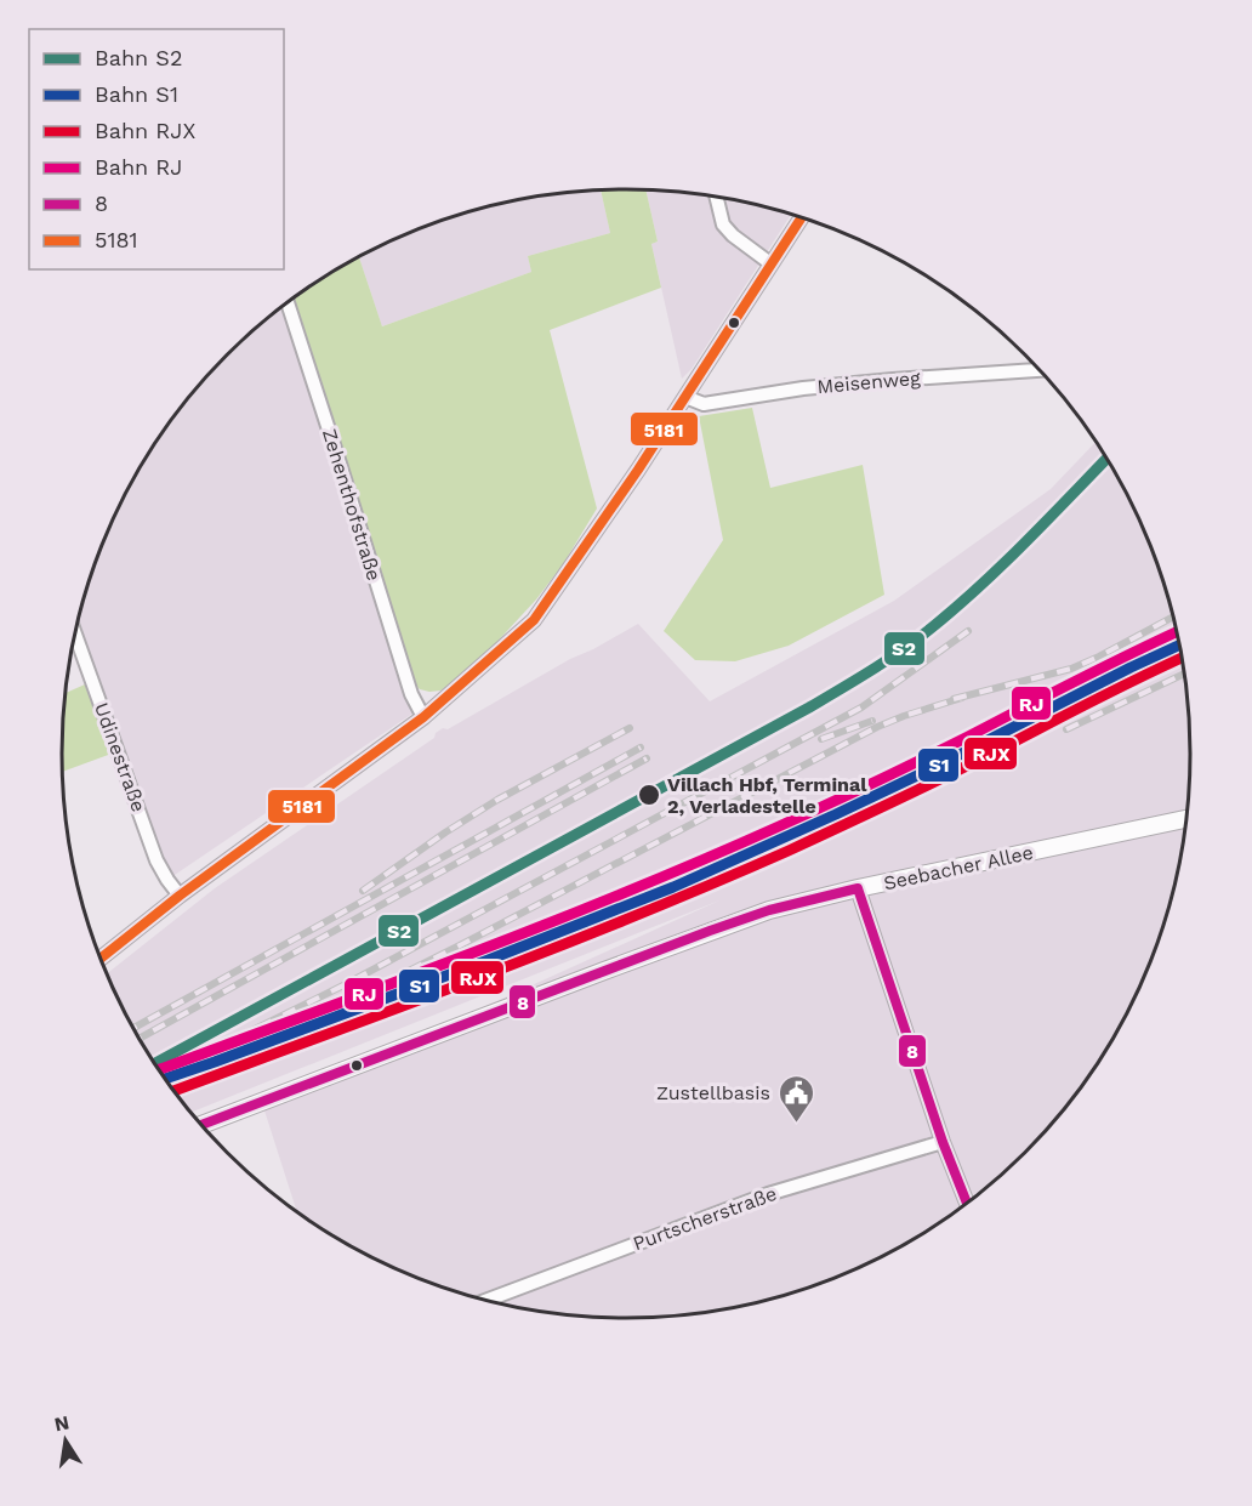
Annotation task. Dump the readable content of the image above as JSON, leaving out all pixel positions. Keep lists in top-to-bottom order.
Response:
{
  "streets": {
    "street": [
      "Meisenweg",
      "Zehenthofstraße",
      "Udinestraße",
      "Seebacher Allee",
      "Purtscherstraße"
    ]
  },
  "places": {
    "other": ["Villach Hbf, Terminal 2, Verladestelle"],
    "public building": ["Zustellbasis"]
  },
  "lines": [
    "transit line 5181",
    "rail line S2",
    "rail line RJ",
    "rail line S1",
    "rail line RJX",
    "transit line 8"
  ],
  "legend": [
    "Bahn S2",
    "Bahn S1",
    "Bahn RJX",
    "Bahn RJ",
    "8",
    "5181"
  ],
  "north": "top"
}
